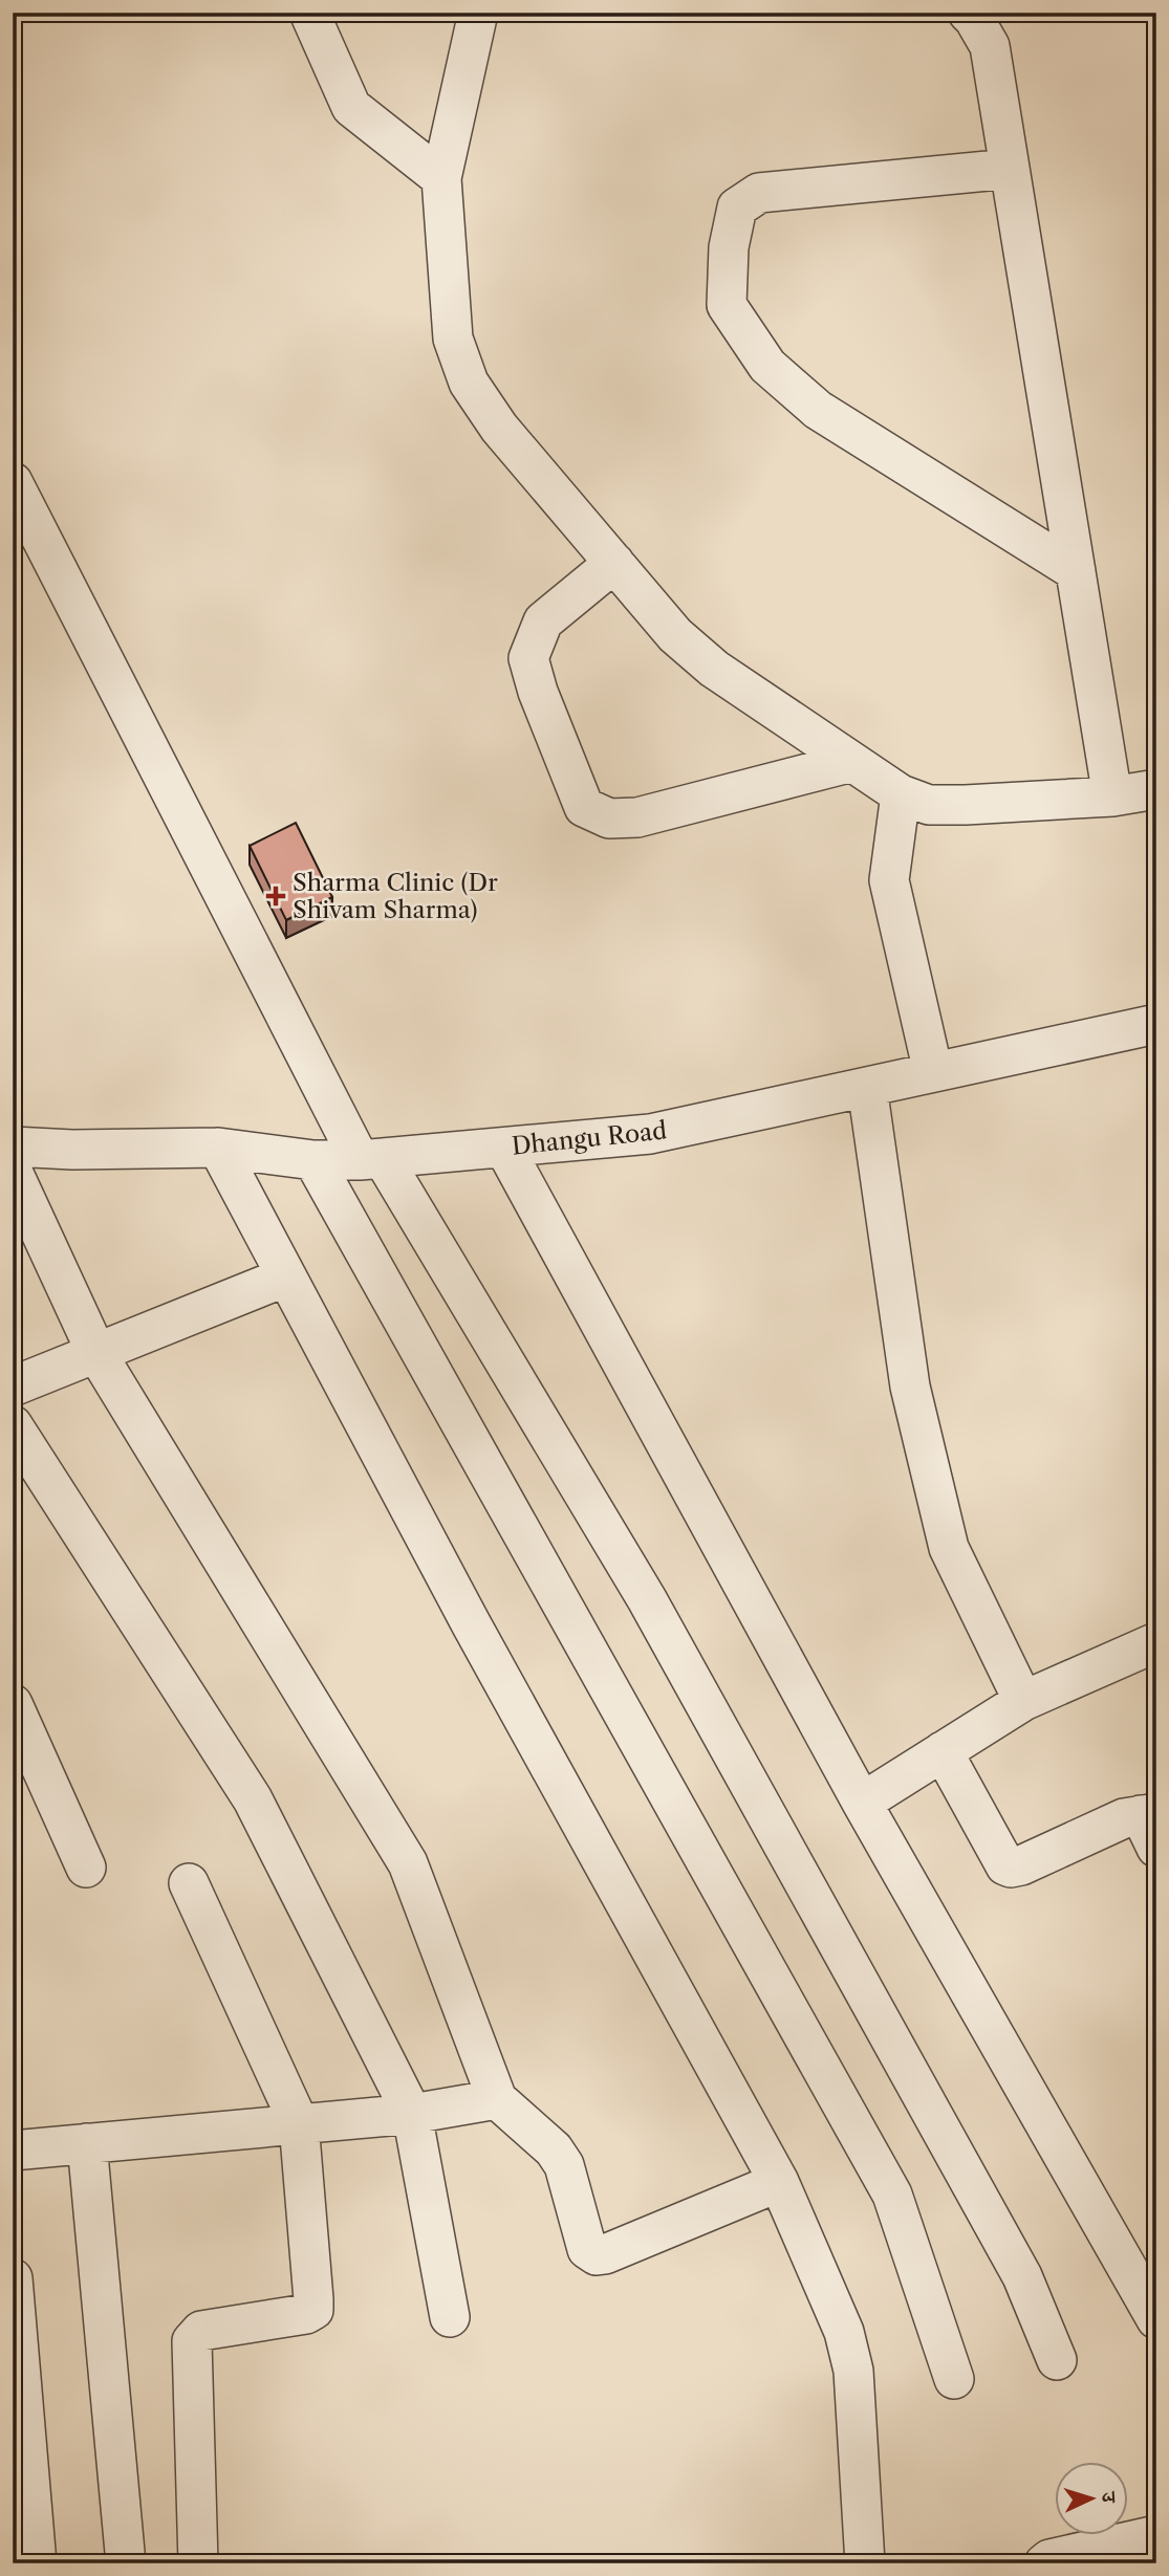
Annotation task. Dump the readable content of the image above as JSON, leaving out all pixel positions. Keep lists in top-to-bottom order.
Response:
{
  "streets": {
    "street": ["Dhangu Road"]
  },
  "places": {
    "health": ["Sharma Clinic (Dr Shivam Sharma)"]
  },
  "north": "right"
}
